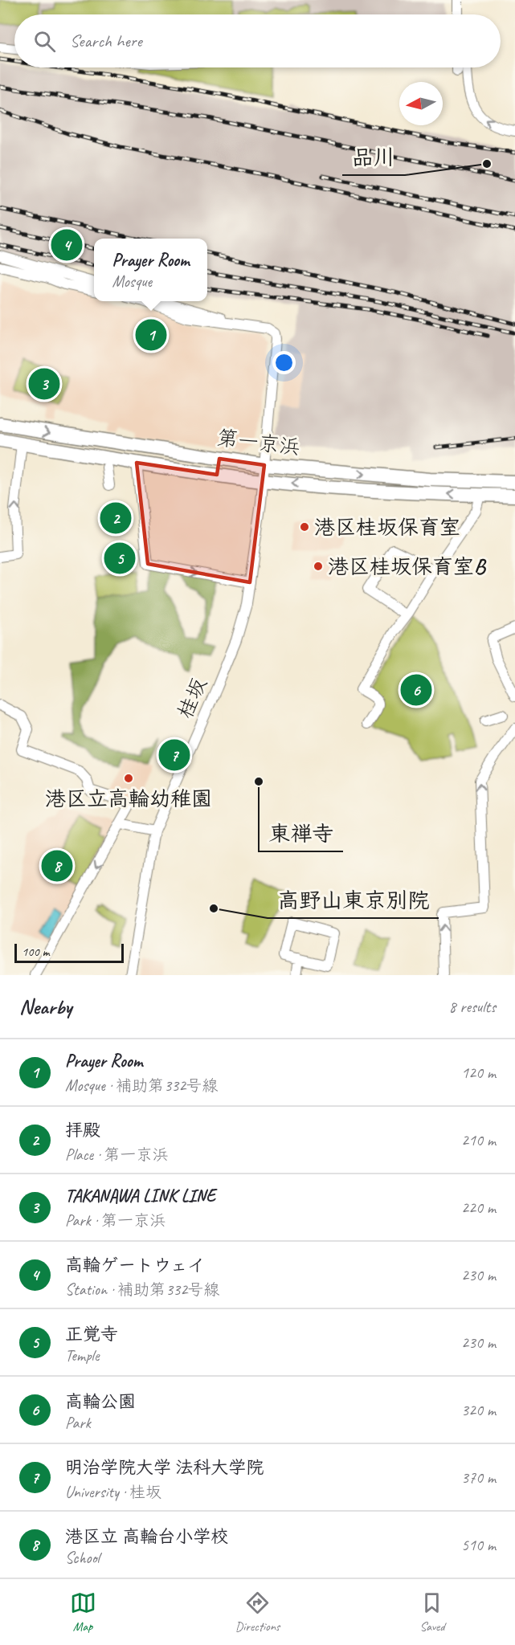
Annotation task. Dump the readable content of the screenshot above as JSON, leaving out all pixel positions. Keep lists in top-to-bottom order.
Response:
{
  "streets": {
    "highway": ["第一京浜"],
    "street": ["桂坂"]
  },
  "crossings": [
    ["第一京浜", "桂坂"]
  ],
  "places": [
    "品川",
    "港区桂坂保育室",
    "港区桂坂保育室B",
    "港区立高輪幼稚園",
    "東禅寺",
    "高野山東京別院"
  ],
  "scale_bar": "100 m",
  "north": "left",
  "page": {
    "search": "Search here",
    "pins": [
      "4",
      "1",
      "3",
      "2",
      "5",
      "6",
      "7",
      "8"
    ],
    "popup": ["Prayer Room", "Mosque"],
    "scale": "100 m",
    "heading": ["Nearby", "8 results"],
    "list": [
      {
        "mark": "1",
        "name": "Prayer Room",
        "note": "Mosque · 補助第332号線",
        "value": "120 m"
      },
      {
        "mark": "2",
        "name": "拝殿",
        "note": "Place · 第一京浜",
        "value": "210 m"
      },
      {
        "mark": "3",
        "name": "TAKANAWA LINK LINE",
        "note": "Park · 第一京浜",
        "value": "220 m"
      },
      {
        "mark": "4",
        "name": "高輪ゲートウェイ",
        "note": "Station · 補助第332号線",
        "value": "230 m"
      },
      {
        "mark": "5",
        "name": "正覚寺",
        "note": "Temple",
        "value": "230 m"
      },
      {
        "mark": "6",
        "name": "高輪公園",
        "note": "Park",
        "value": "320 m"
      },
      {
        "mark": "7",
        "name": "明治学院大学 法科大学院",
        "note": "University · 桂坂",
        "value": "370 m"
      },
      {
        "mark": "8",
        "name": "港区立 高輪台小学校",
        "note": "School",
        "value": "510 m"
      }
    ],
    "nav": ["Map", "Directions", "Saved"]
  }
}
